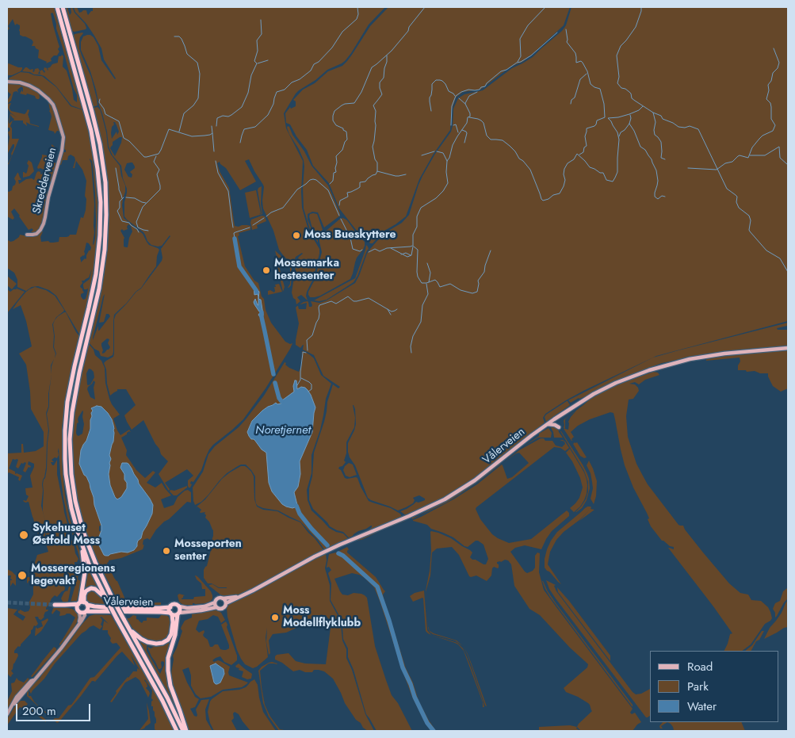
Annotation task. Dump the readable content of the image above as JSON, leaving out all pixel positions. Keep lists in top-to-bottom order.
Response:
{
  "streets": {
    "highway": ["Vålerveien"],
    "street": ["Skredderveien"]
  },
  "water": ["Noretjernet"],
  "places": [
    "Moss Bueskyttere",
    "Mossemarka hestesenter",
    "Sykehuset Østfold Moss",
    "Mosseporten senter",
    "Mosseregionens legevakt",
    "Moss Modellflyklubb"
  ],
  "legend": ["Road", "Park", "Water"],
  "scale_bar": "200 m"
}
